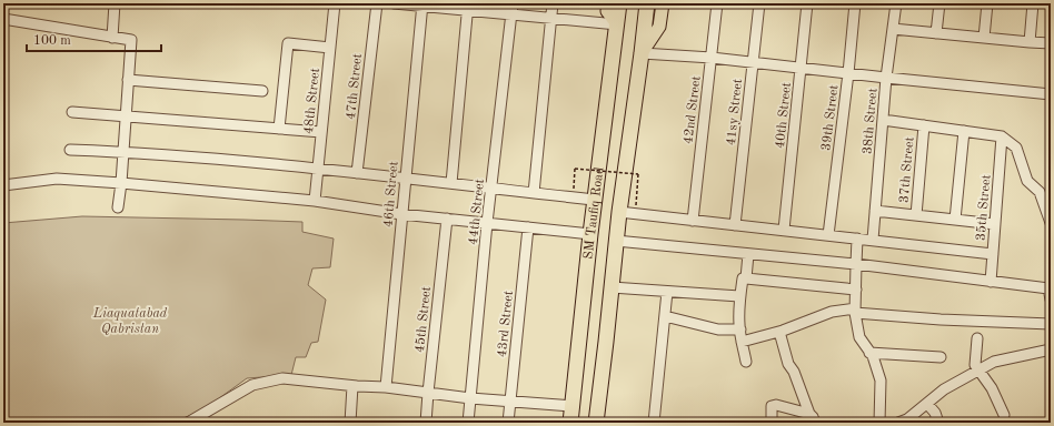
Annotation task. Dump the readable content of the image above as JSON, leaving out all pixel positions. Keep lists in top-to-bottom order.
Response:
{
  "streets": {
    "highway": ["SM Taufiq Road"],
    "street": [
      "47th Street",
      "48th Street",
      "42nd Street",
      "41sy Street",
      "40th Street",
      "39th Street",
      "38th Street",
      "37th Street",
      "46th Street",
      "35th Street",
      "44th Street",
      "45th Street",
      "43rd Street"
    ]
  },
  "parks": ["Liaquatabad Qabristan"],
  "scale_bar": "100 m"
}
